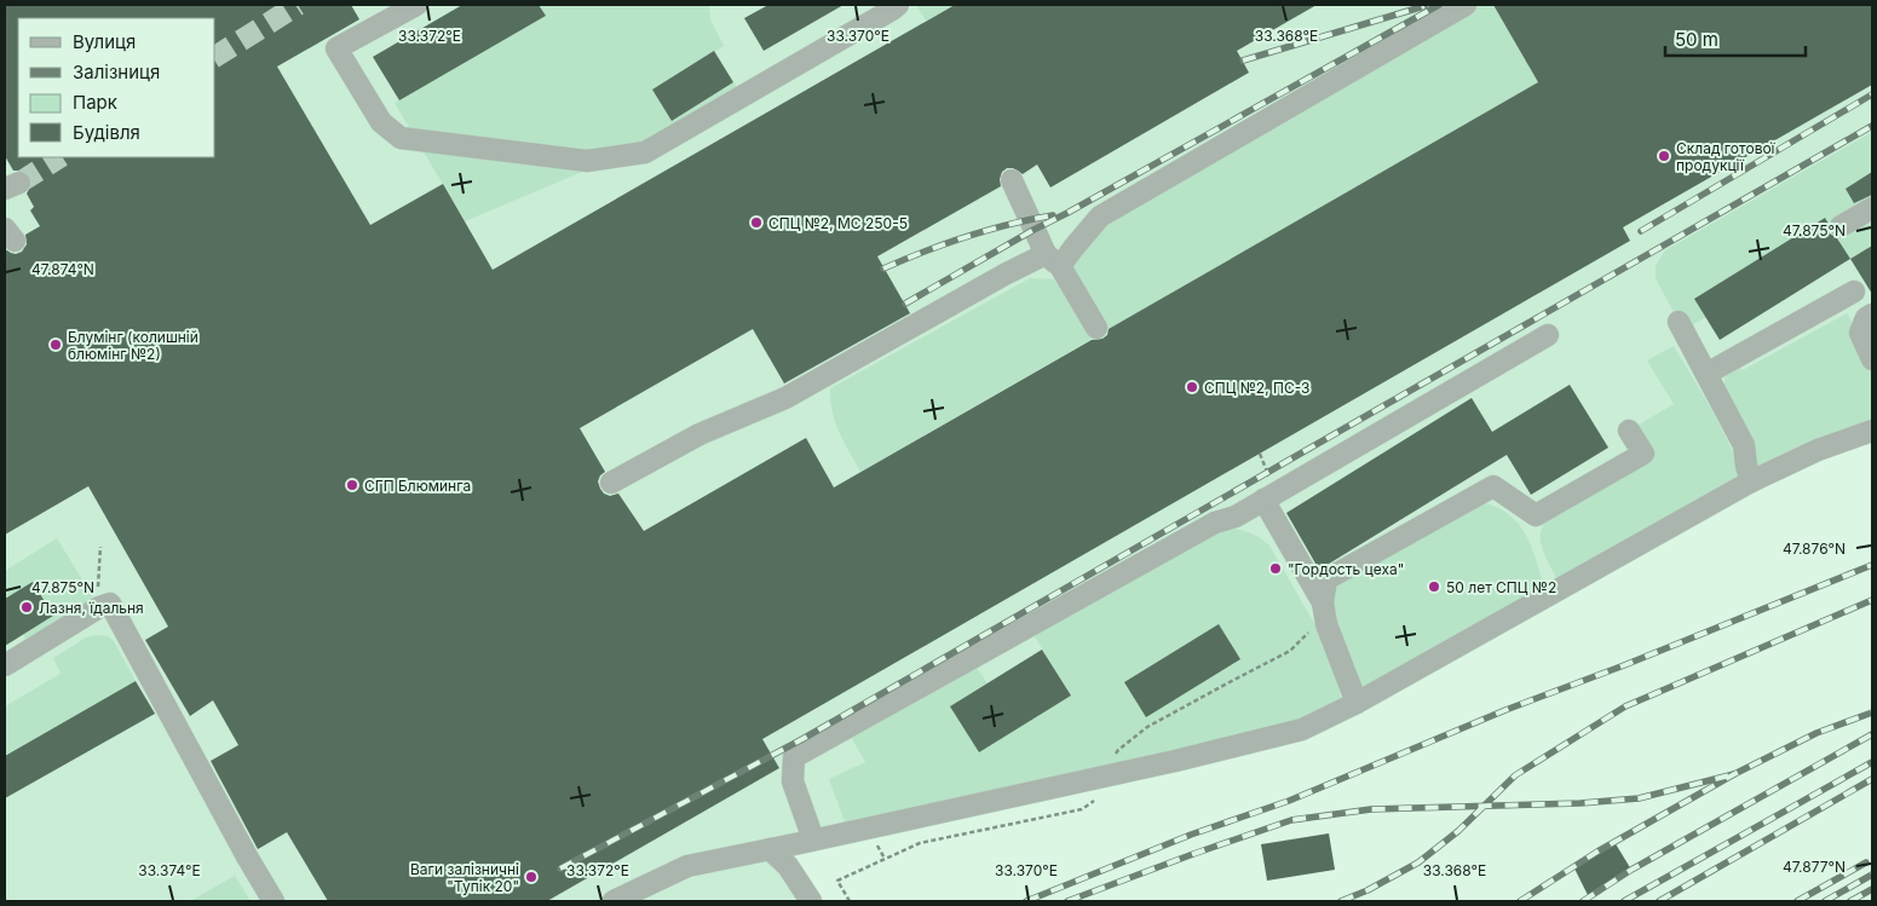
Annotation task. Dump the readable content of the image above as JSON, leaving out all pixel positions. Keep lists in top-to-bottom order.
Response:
{
  "places": [
    "Склад готової продукції",
    "СПЦ №2, МС 250-5",
    "Блумінг (колишній блюмінг №2)",
    "СПЦ №2, ПС-3",
    "СГП Блюминга",
    "\"Гордость цеха\"",
    "50 лет СПЦ №2",
    "Лазня, їдальня",
    "Ваги залізничні \"Тупік 20\""
  ],
  "legend": [
    "Вулиця",
    "Залізниця",
    "Парк",
    "Будівля"
  ],
  "scale_bar": "50 m",
  "coordinates": [
    "33.372°E",
    "33.370°E",
    "33.368°E",
    "47.875°N",
    "47.874°N",
    "47.876°N",
    "47.877°N",
    "33.374°E"
  ]
}
